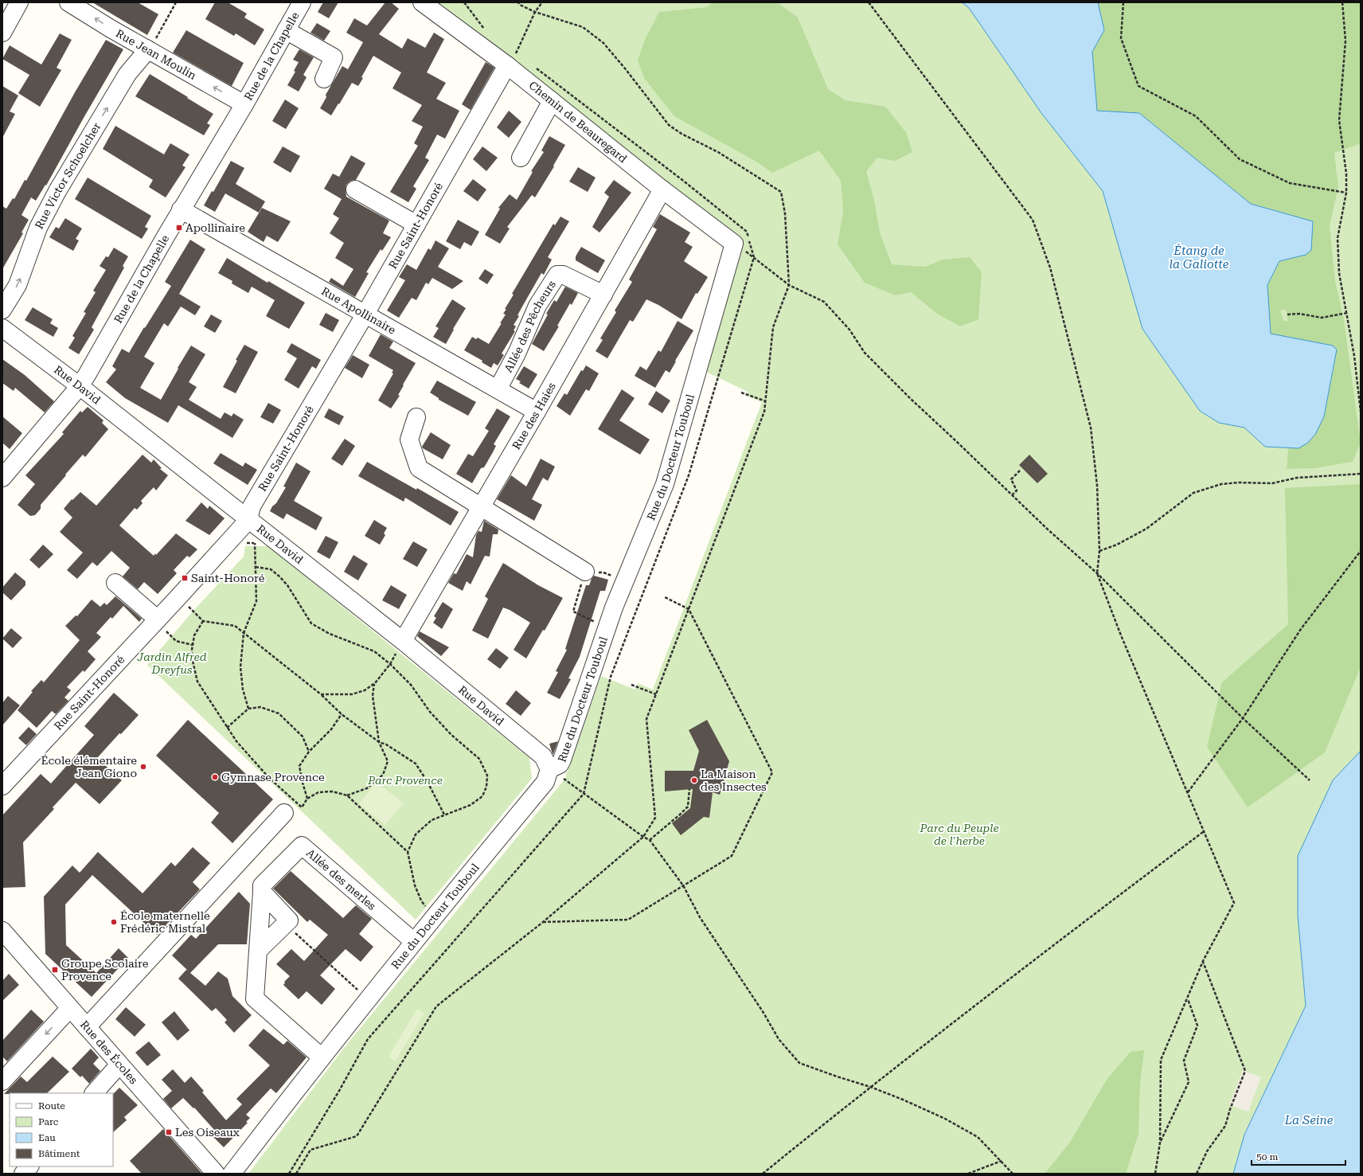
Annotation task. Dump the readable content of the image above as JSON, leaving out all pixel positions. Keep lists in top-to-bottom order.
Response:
{
  "streets": {
    "street": [
      "Rue Jean Moulin",
      "Rue de la Chapelle",
      "Chemin de Beauregard",
      "Rue Victor Schoelcher",
      "Rue Saint-Honoré",
      "Rue Apollinaire",
      "Allée des Pêcheurs",
      "Rue David",
      "Rue des Haies",
      "Rue du Docteur Touboul",
      "Allée des merles",
      "Rue des Écoles"
    ]
  },
  "crossings": [
    ["Rue Jean Moulin", "Rue de la Chapelle"],
    ["Rue Jean Moulin", "Rue Victor Schoelcher"],
    ["Rue de la Chapelle", "Rue Apollinaire"],
    ["Rue de la Chapelle", "Rue David"],
    ["Chemin de Beauregard", "Rue Saint-Honoré"],
    ["Chemin de Beauregard", "Rue des Haies"],
    ["Chemin de Beauregard", "Rue du Docteur Touboul"],
    ["Rue Saint-Honoré", "Rue Apollinaire"],
    ["Rue Saint-Honoré", "Rue David"],
    ["Rue Apollinaire", "Allée des Pêcheurs"],
    ["Rue Apollinaire", "Rue des Haies"],
    ["Allée des Pêcheurs", "Rue des Haies"],
    ["Rue David", "Rue des Haies"],
    ["Rue David", "Rue du Docteur Touboul"],
    ["Rue du Docteur Touboul", "Allée des merles"]
  ],
  "one_way": ["Rue Jean Moulin", "Rue Victor Schoelcher"],
  "water": ["Étang de la Galiotte", "La Seine"],
  "parks": ["Jardin Alfred Dreyfus", "Parc Provence", "Parc du Peuple de l'herbe"],
  "places": {
    "transit": [
      "Apollinaire",
      "Saint-Honoré",
      "Groupe Scolaire Provence",
      "Les Oiseaux"
    ],
    "other": [
      "École élémentaire Jean Giono",
      "Gymnase Provence",
      "La Maison des Insectes",
      "École maternelle Frédéric Mistral"
    ]
  },
  "legend": [
    "Route",
    "Parc",
    "Eau",
    "Bâtiment"
  ],
  "scale_bar": "50 m"
}
